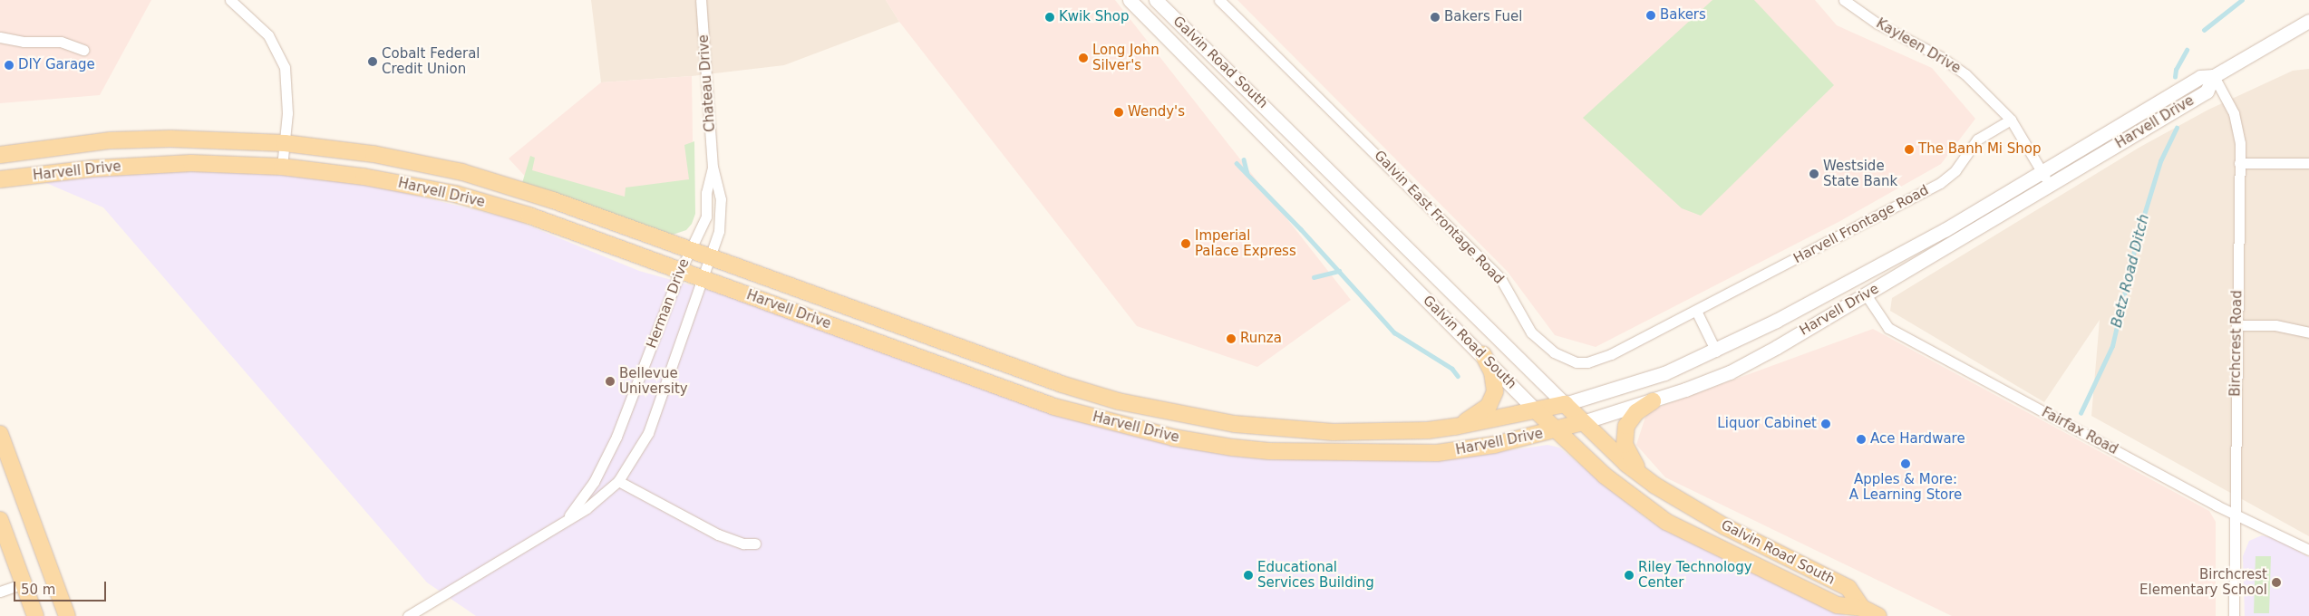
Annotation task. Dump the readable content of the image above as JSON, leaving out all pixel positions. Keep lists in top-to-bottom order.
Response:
{
  "streets": {
    "main road": ["Galvin Road South", "Harvell Drive"],
    "street": [
      "Kayleen Drive",
      "Chateau Drive",
      "Galvin East Frontage Road",
      "Harvell Frontage Road",
      "Herman Drive",
      "Birchcrest Road",
      "Fairfax Road"
    ]
  },
  "crossings": [
    ["Kayleen Drive", "Harvell Drive"],
    ["Kayleen Drive", "Harvell Frontage Road"],
    ["Galvin Road South", "Harvell Drive"],
    ["Chateau Drive", "Harvell Drive"],
    ["Chateau Drive", "Herman Drive"],
    ["Harvell Drive", "Herman Drive"],
    ["Harvell Drive", "Birchcrest Road"],
    ["Harvell Drive", "Fairfax Road"],
    ["Galvin East Frontage Road", "Harvell Frontage Road"],
    ["Birchcrest Road", "Fairfax Road"]
  ],
  "water": ["Betz Road Ditch"],
  "places": [
    "Bakers",
    "Kwik Shop",
    "Bakers Fuel",
    "Long John Silver's",
    "Cobalt Federal Credit Union",
    "DIY Garage",
    "Wendy's",
    "The Banh Mi Shop",
    "Westside State Bank",
    "Imperial Palace Express",
    "Runza",
    "Bellevue University",
    "Liquor Cabinet",
    "Ace Hardware",
    "Apples & More: A Learning Store",
    "Educational Services Building",
    "Riley Technology Center",
    "Birchcrest Elementary School"
  ],
  "scale_bar": "50 m"
}
